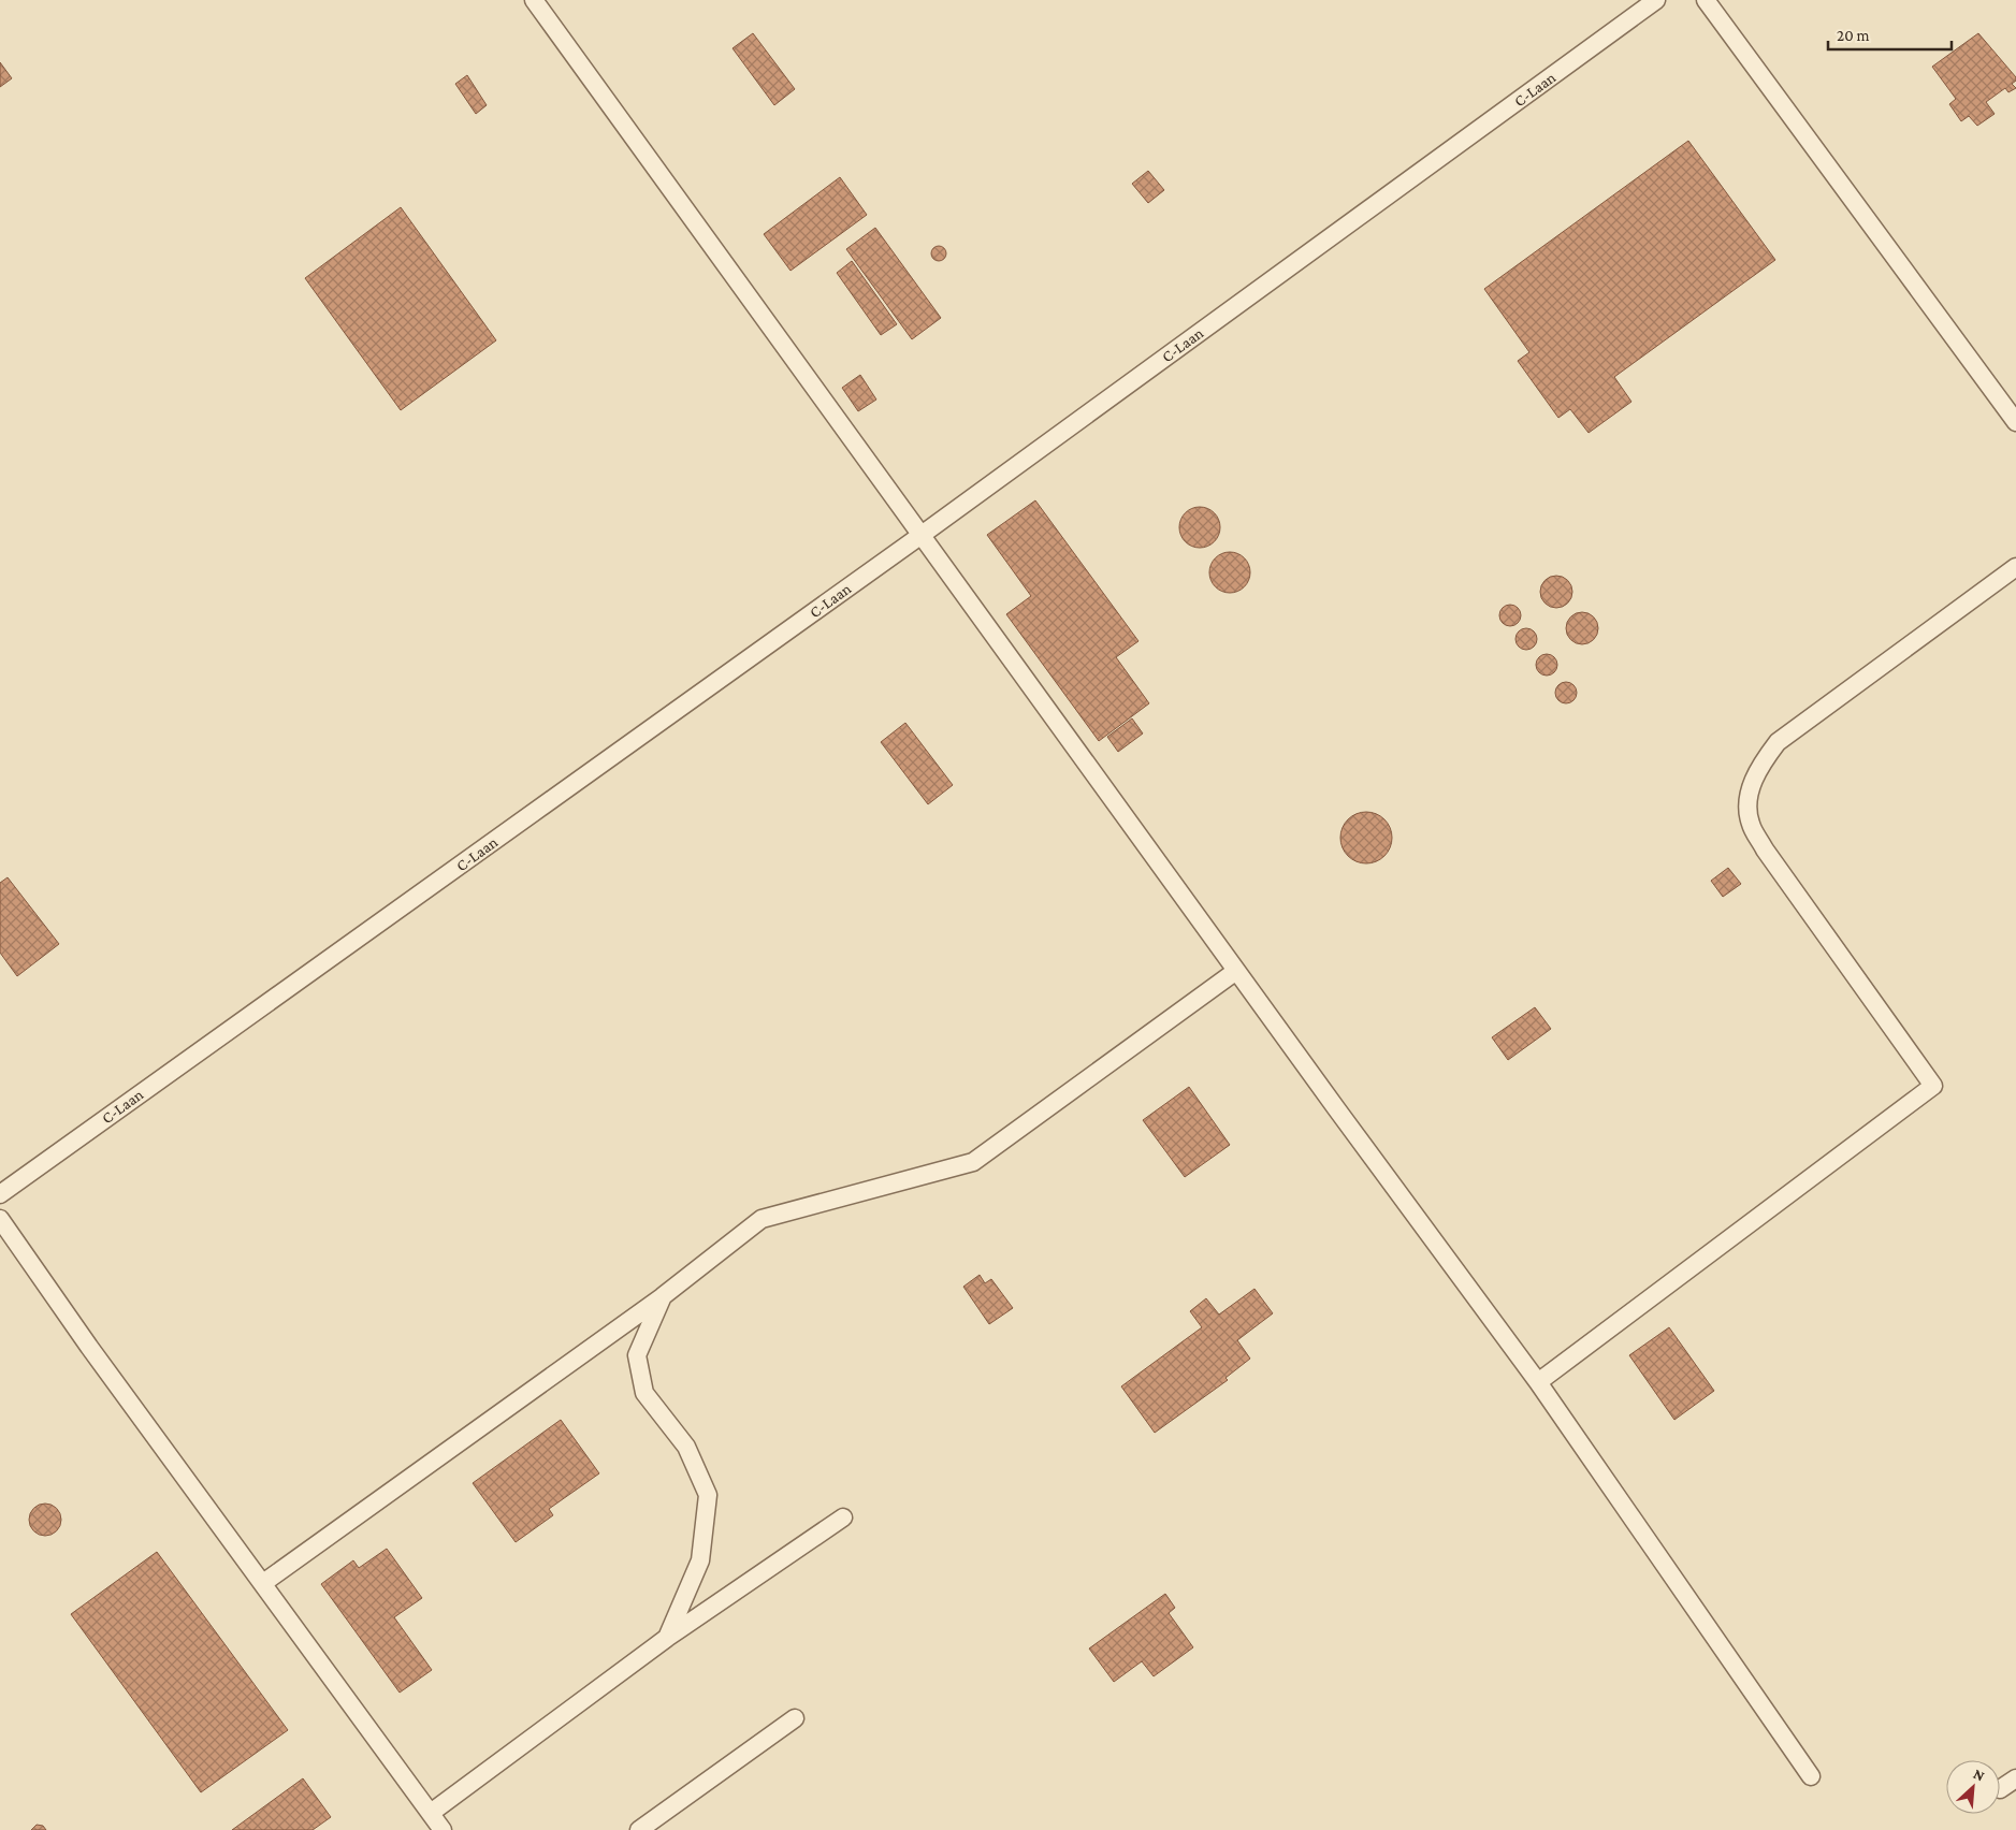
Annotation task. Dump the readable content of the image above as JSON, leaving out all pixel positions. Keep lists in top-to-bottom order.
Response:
{
  "streets": {
    "lane": ["C-Laan"]
  },
  "scale_bar": "20 m",
  "north": "top right"
}
